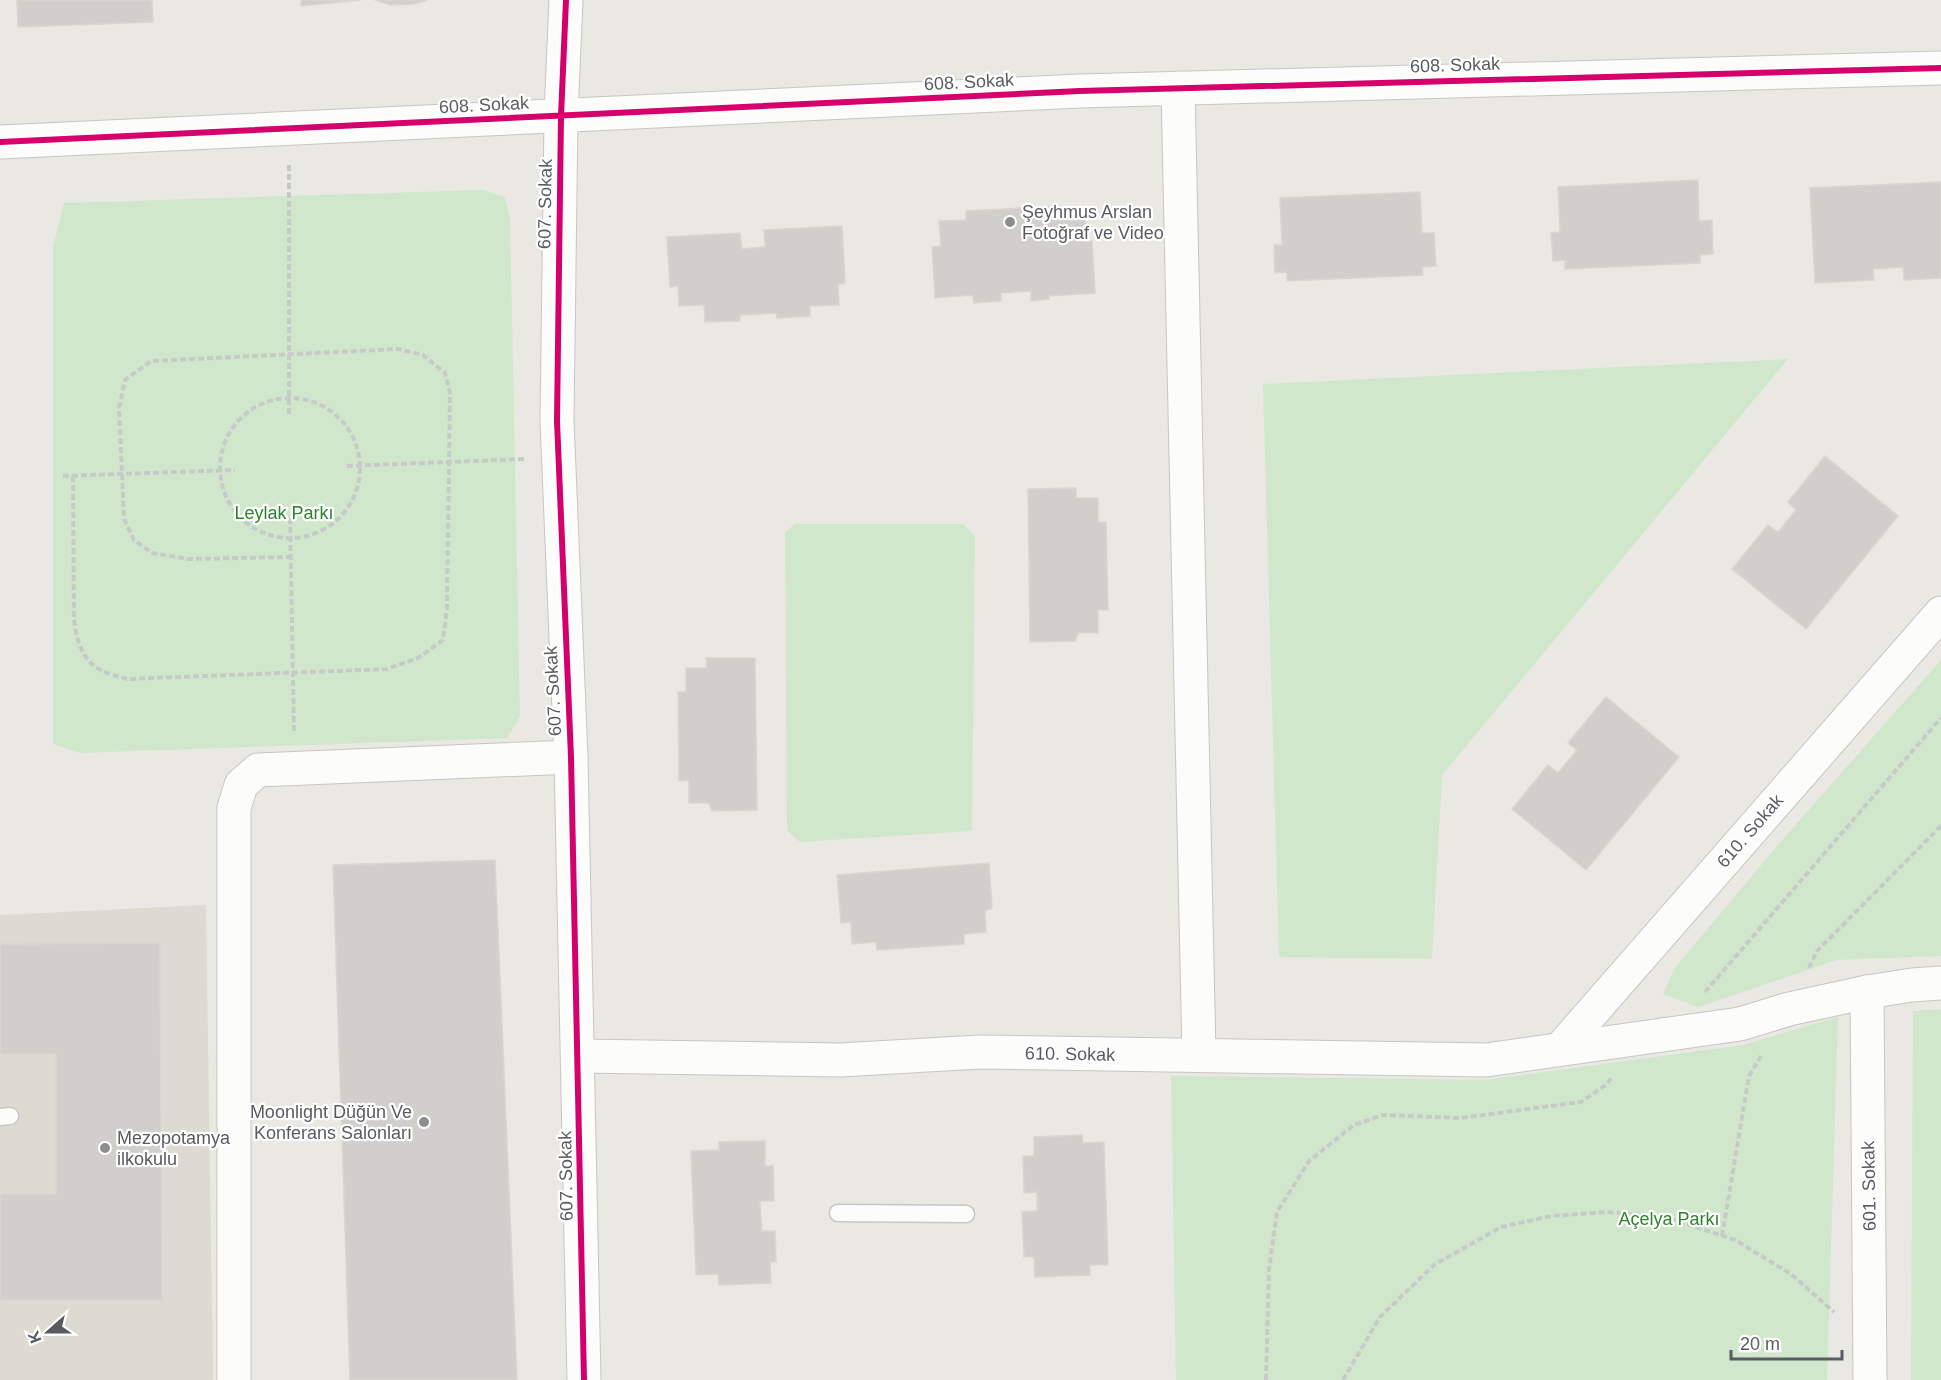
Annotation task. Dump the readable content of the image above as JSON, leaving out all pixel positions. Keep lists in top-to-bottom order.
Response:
{
  "streets": {
    "street": [
      "608. Sokak",
      "607. Sokak",
      "610. Sokak",
      "601. Sokak"
    ]
  },
  "crossings": [
    ["608. Sokak", "607. Sokak"],
    ["607. Sokak", "610. Sokak"],
    ["610. Sokak", "601. Sokak"]
  ],
  "parks": ["Leylak Parkı", "Açelya Parkı"],
  "places": ["Şeyhmus Arslan Fotoğraf ve Video", "Moonlight Düğün Ve Konferans Salonları", "Mezopotamya ilkokulu"],
  "scale_bar": "20 m",
  "north": "left"
}
